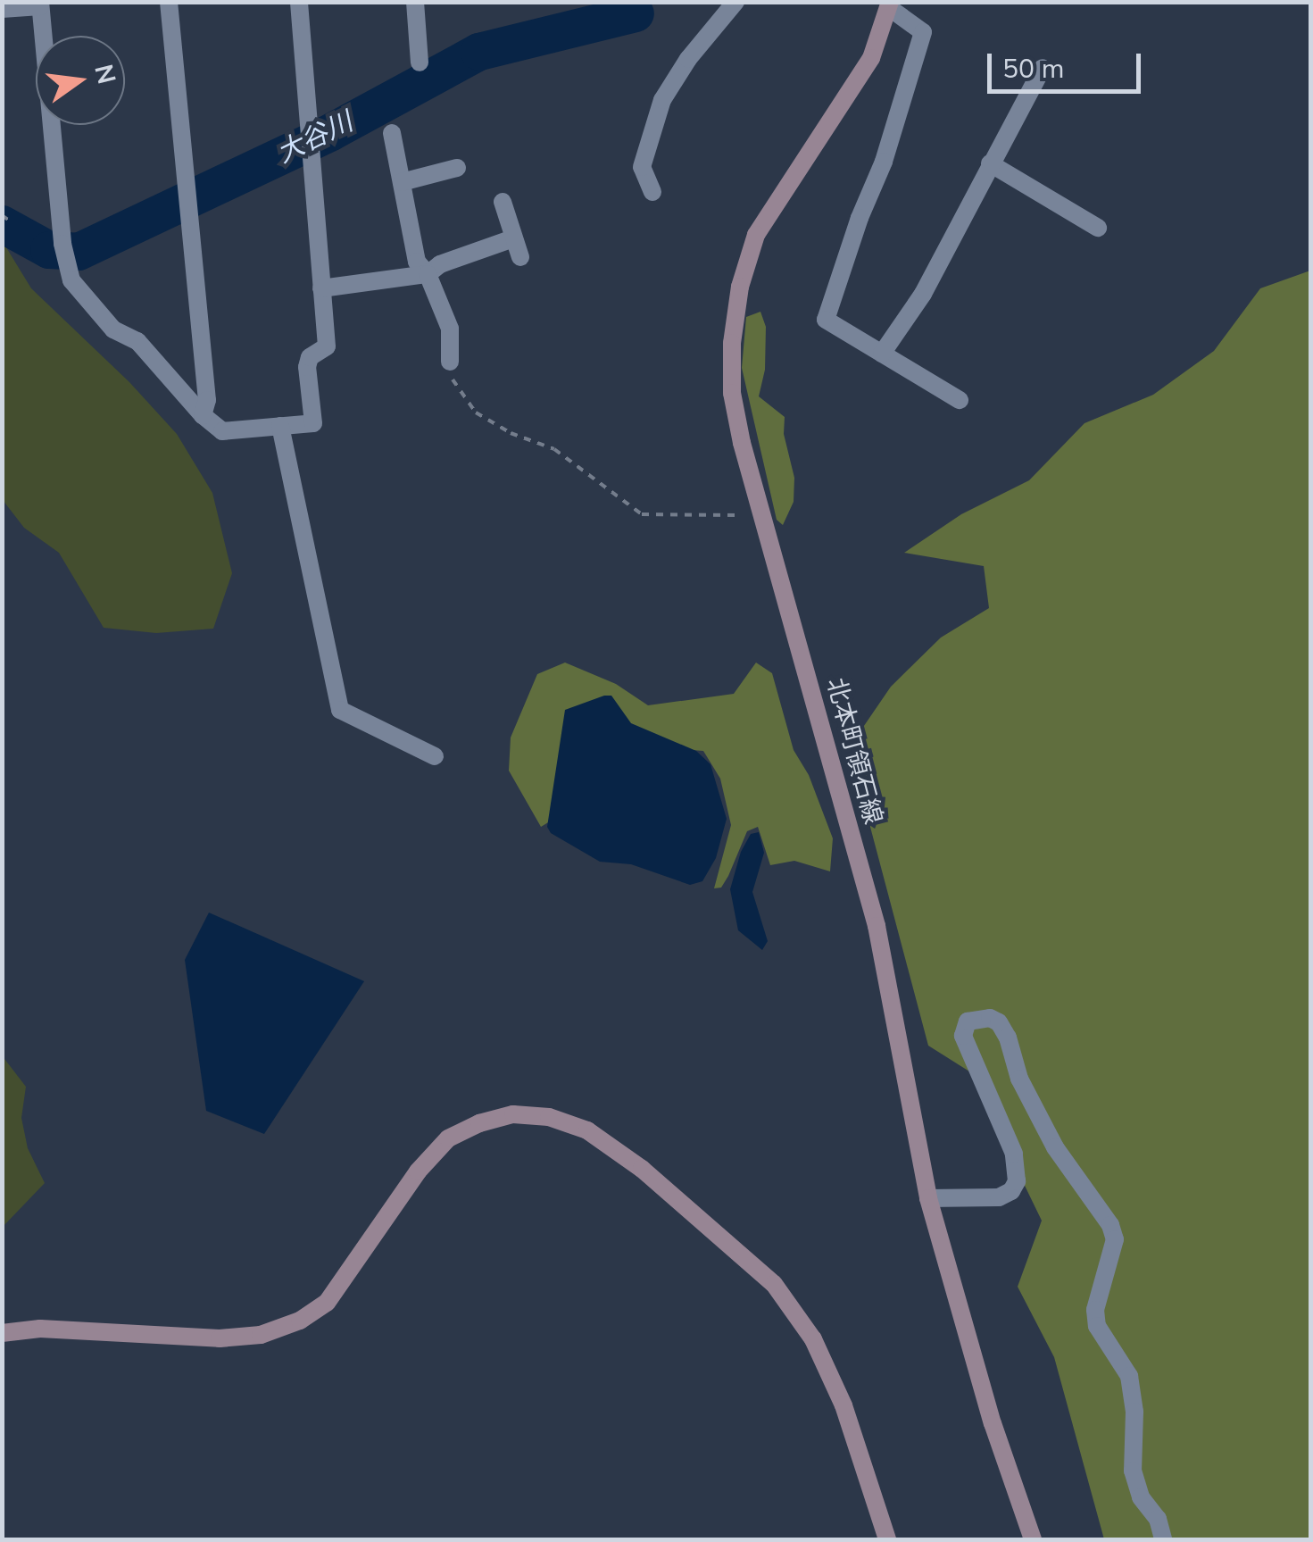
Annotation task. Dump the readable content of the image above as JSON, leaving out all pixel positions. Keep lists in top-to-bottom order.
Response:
{
  "streets": {
    "main road": ["北本町領石線"]
  },
  "water": ["大谷川"],
  "scale_bar": "50 m",
  "north": "right"
}
